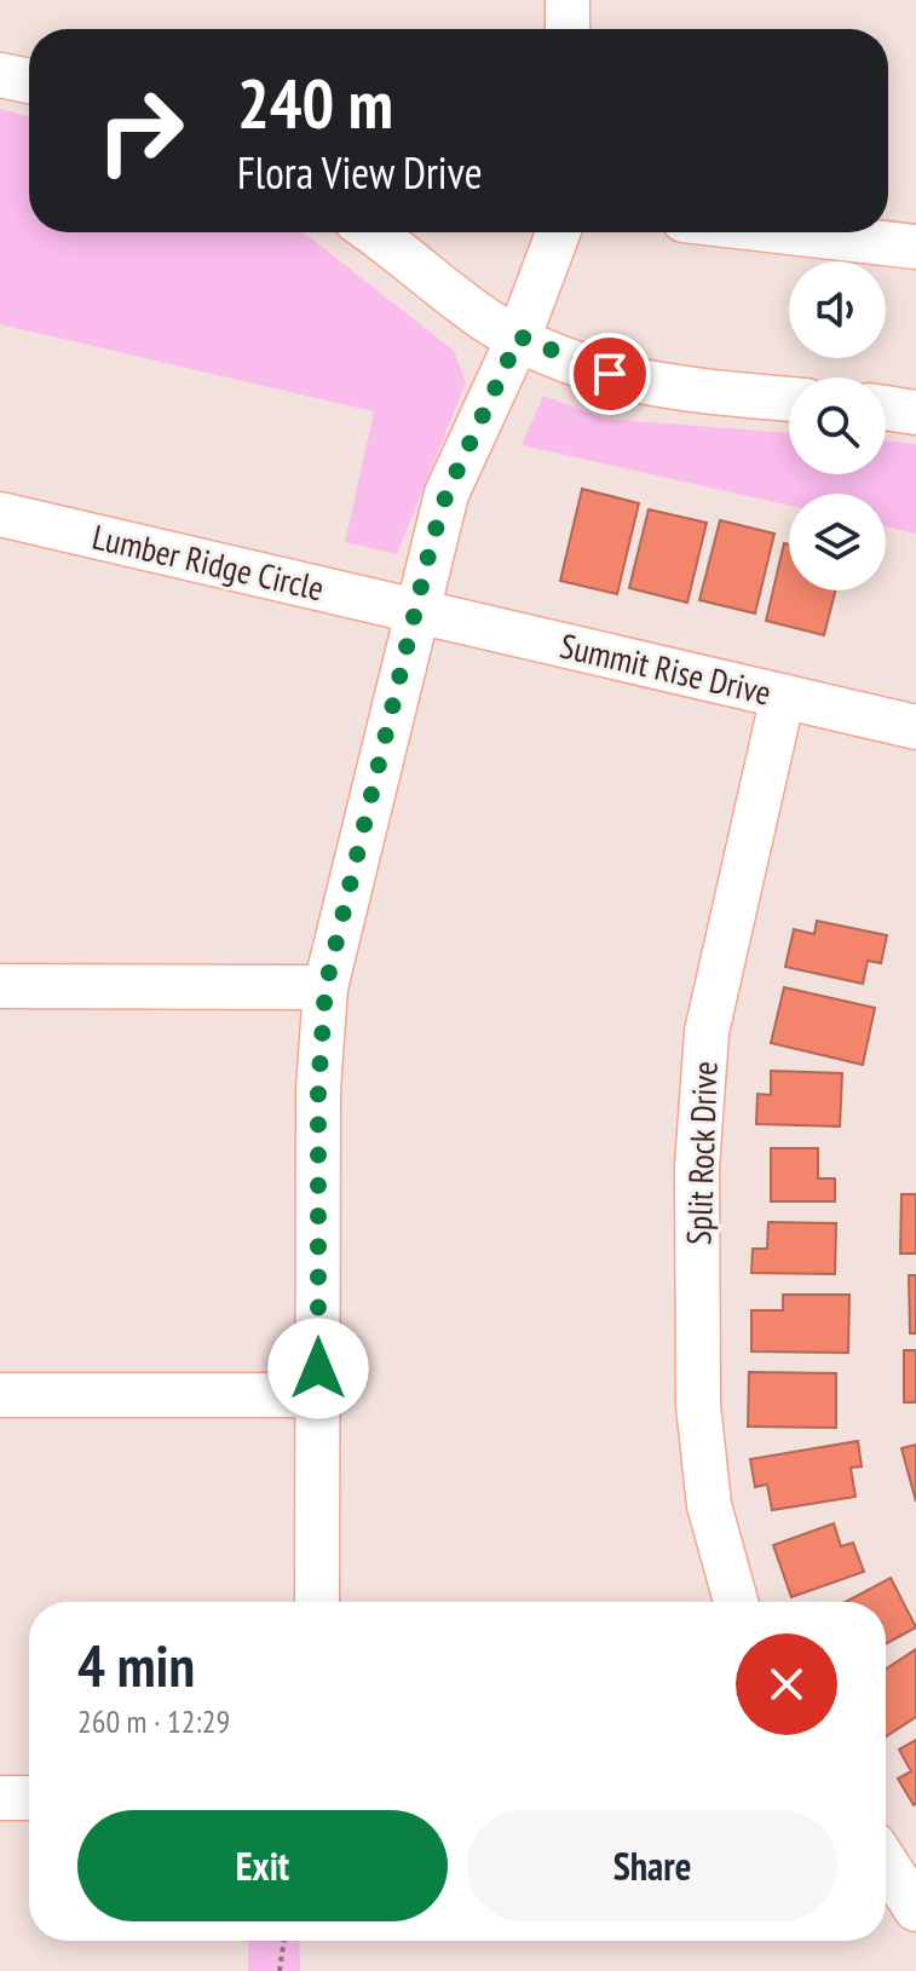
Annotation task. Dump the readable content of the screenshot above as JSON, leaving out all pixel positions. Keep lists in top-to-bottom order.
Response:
{
  "streets": {
    "street": ["Lumber Ridge Circle", "Summit Rise Drive", "Split Rock Drive"]
  },
  "crossings": [
    ["Lumber Ridge Circle", "Summit Rise Drive"],
    ["Summit Rise Drive", "Split Rock Drive"]
  ],
  "page": {
    "turn": ["240 m", "Flora View Drive"],
    "heading": ["4 min", "260 m · 12:29"],
    "buttons": ["Exit", "Share"]
  }
}
